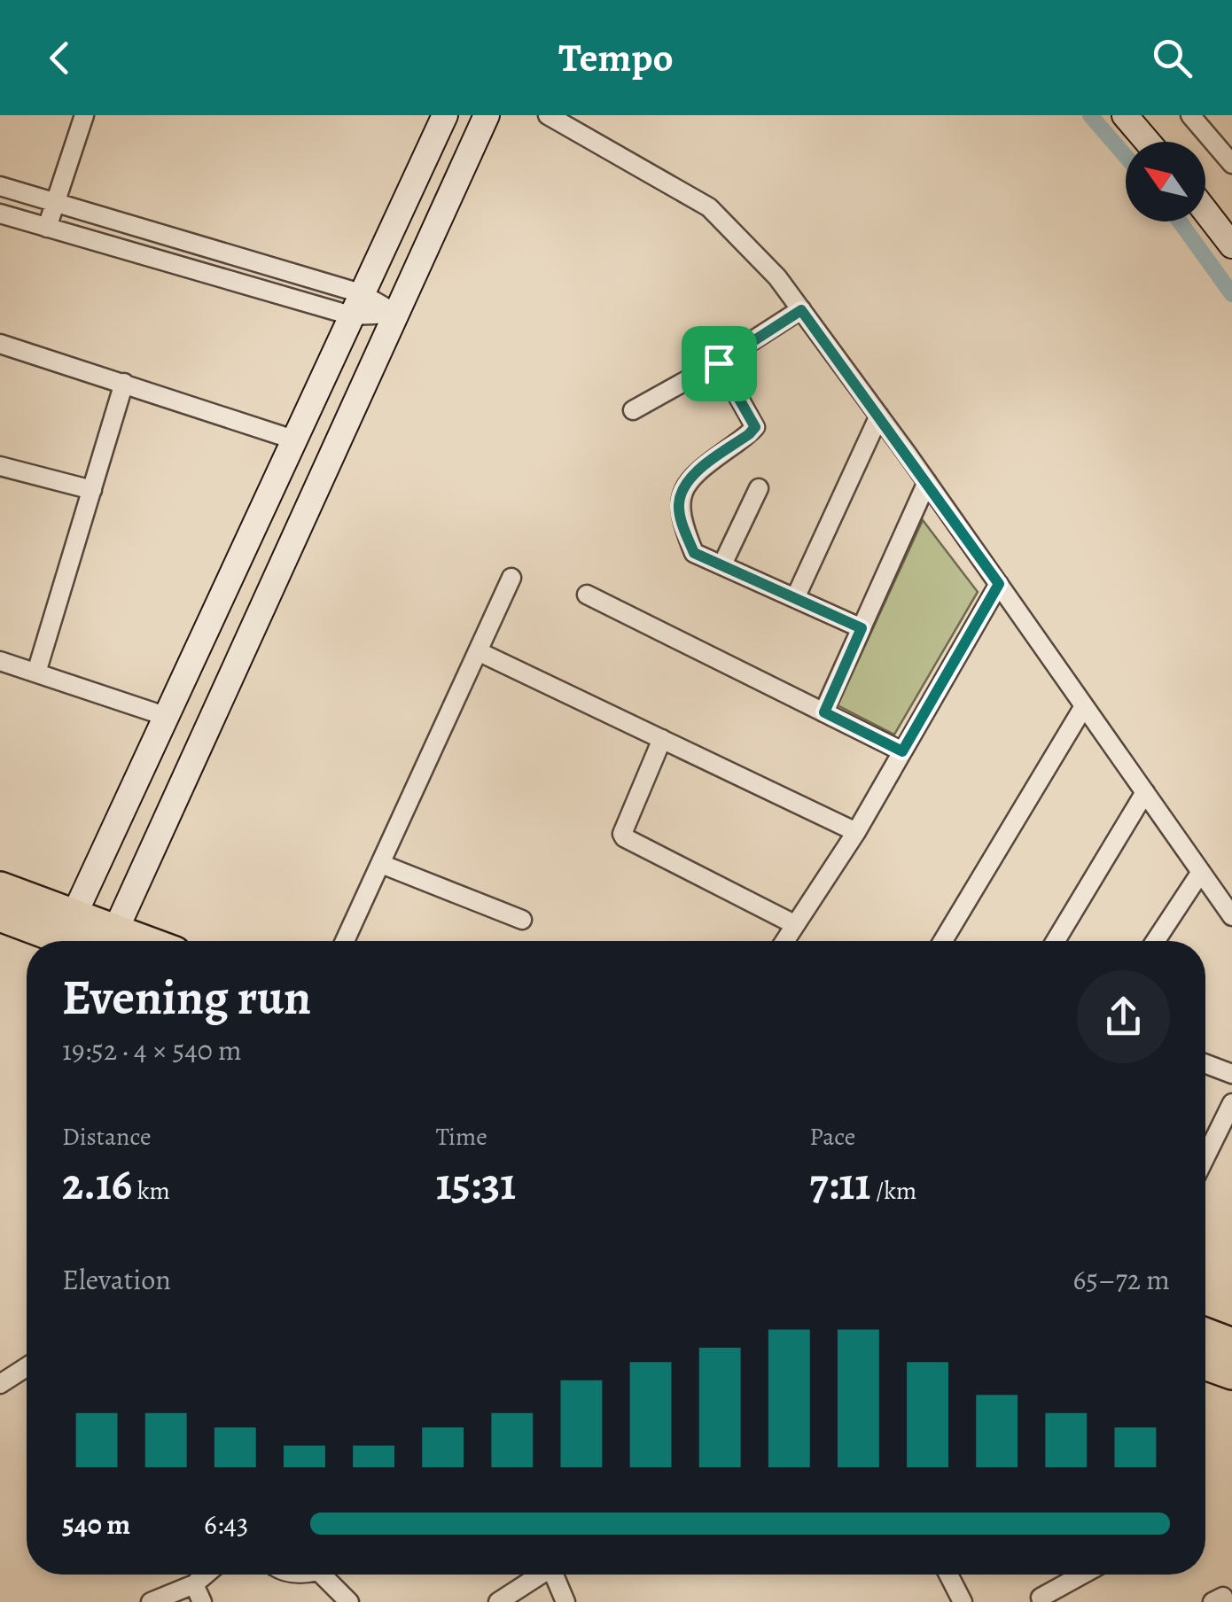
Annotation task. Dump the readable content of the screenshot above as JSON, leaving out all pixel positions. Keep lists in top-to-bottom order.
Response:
{
  "north": "top left",
  "page": {
    "header": "Tempo",
    "heading": ["Evening run", "19:52 · 4 × 540 m"],
    "stats": [
      ["Distance", "2.16 km"],
      ["Time", "15:31"],
      ["Pace", "7:11 /km"]
    ],
    "chart": ["Elevation", "65–72 m"],
    "list": [
      {
        "name": "540 m",
        "note": "6:43"
      }
    ]
  }
}
